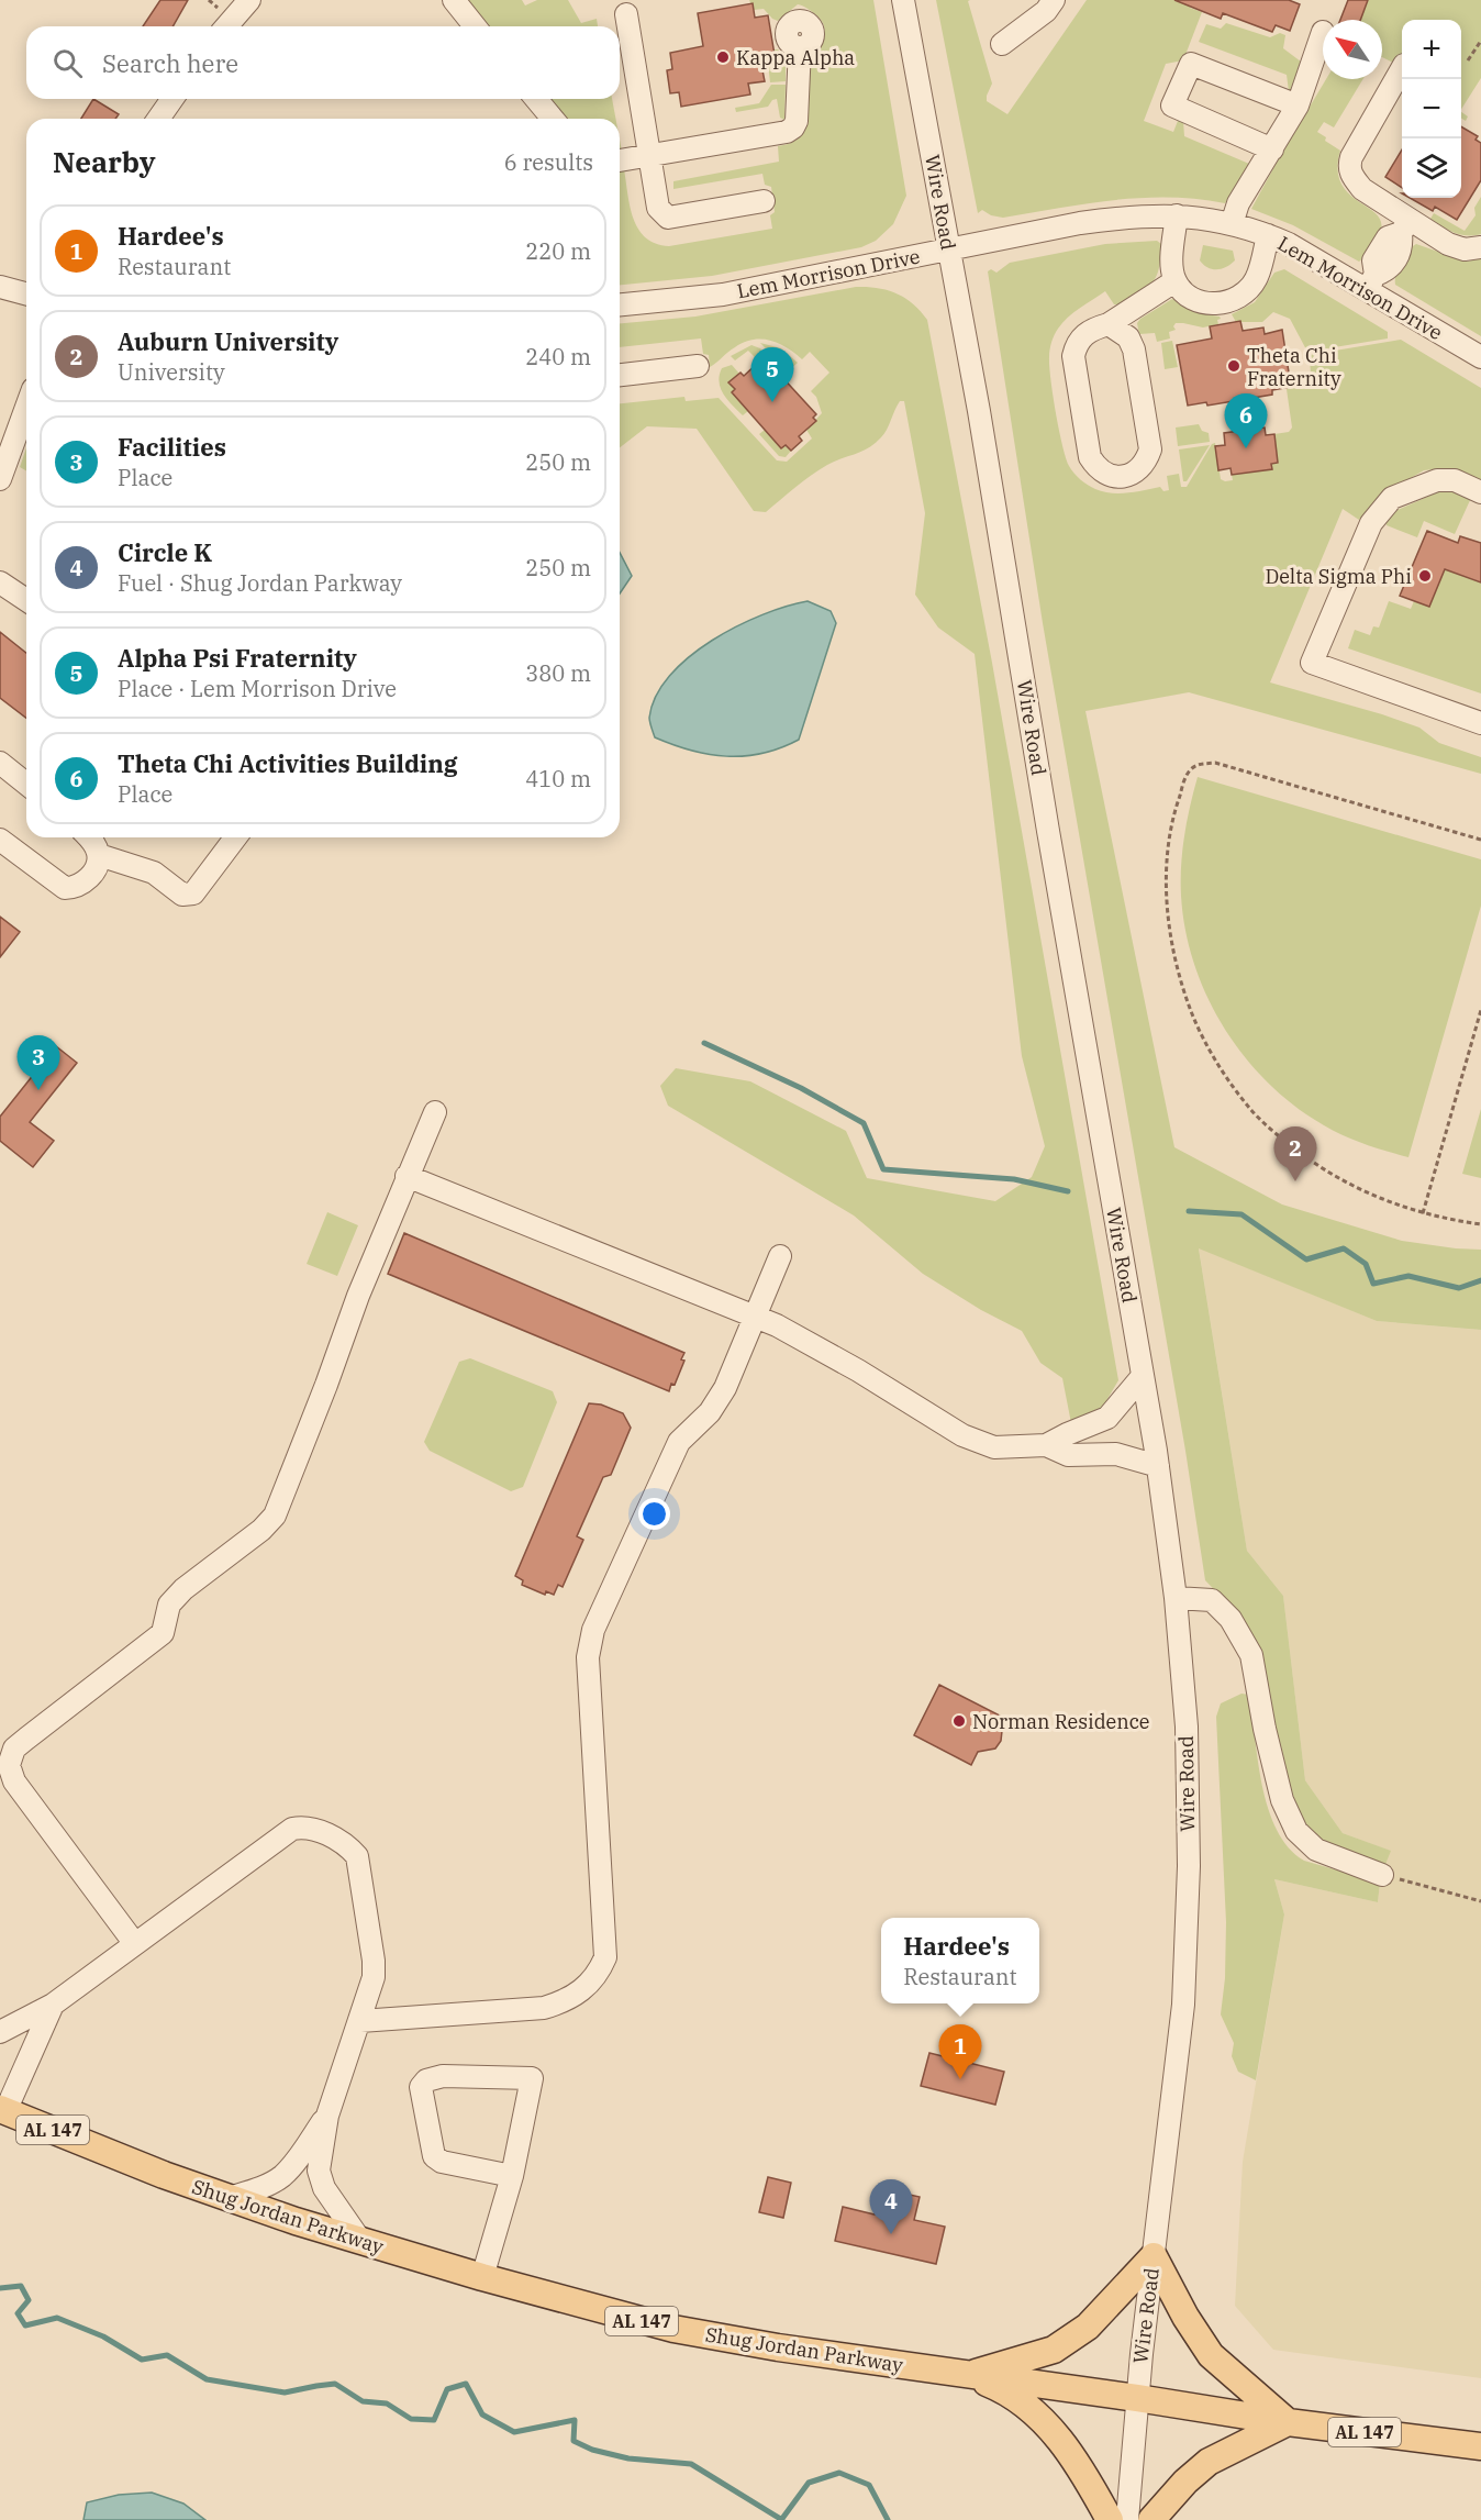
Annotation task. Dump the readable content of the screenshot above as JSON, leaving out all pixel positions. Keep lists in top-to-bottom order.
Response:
{
  "streets": {
    "main road": ["AL 147", "Shug Jordan Parkway"],
    "street": ["Wire Road", "Lem Morrison Drive"]
  },
  "crossings": [
    ["Wire Road", "Lem Morrison Drive"],
    ["Wire Road", "Shug Jordan Parkway"]
  ],
  "places": [
    "Kappa Alpha",
    "Theta Chi Fraternity",
    "Delta Sigma Phi",
    "Norman Residence"
  ],
  "north": "top left",
  "page": {
    "map_buttons": ["+", "−"],
    "search": "Search here",
    "heading": ["Nearby", "6 results"],
    "list": [
      {
        "mark": "1",
        "name": "Hardee's",
        "note": "Restaurant",
        "value": "220 m"
      },
      {
        "mark": "2",
        "name": "Auburn University",
        "note": "University",
        "value": "240 m"
      },
      {
        "mark": "3",
        "name": "Facilities",
        "note": "Place",
        "value": "250 m"
      },
      {
        "mark": "4",
        "name": "Circle K",
        "note": "Fuel · Shug Jordan Parkway",
        "value": "250 m"
      },
      {
        "mark": "5",
        "name": "Alpha Psi Fraternity",
        "note": "Place · Lem Morrison Drive",
        "value": "380 m"
      },
      {
        "mark": "6",
        "name": "Theta Chi Activities Building",
        "note": "Place",
        "value": "410 m"
      }
    ],
    "pins": [
      "5",
      "6",
      "3",
      "2",
      "1",
      "4"
    ],
    "popup": ["Hardee's", "Restaurant"]
  }
}
